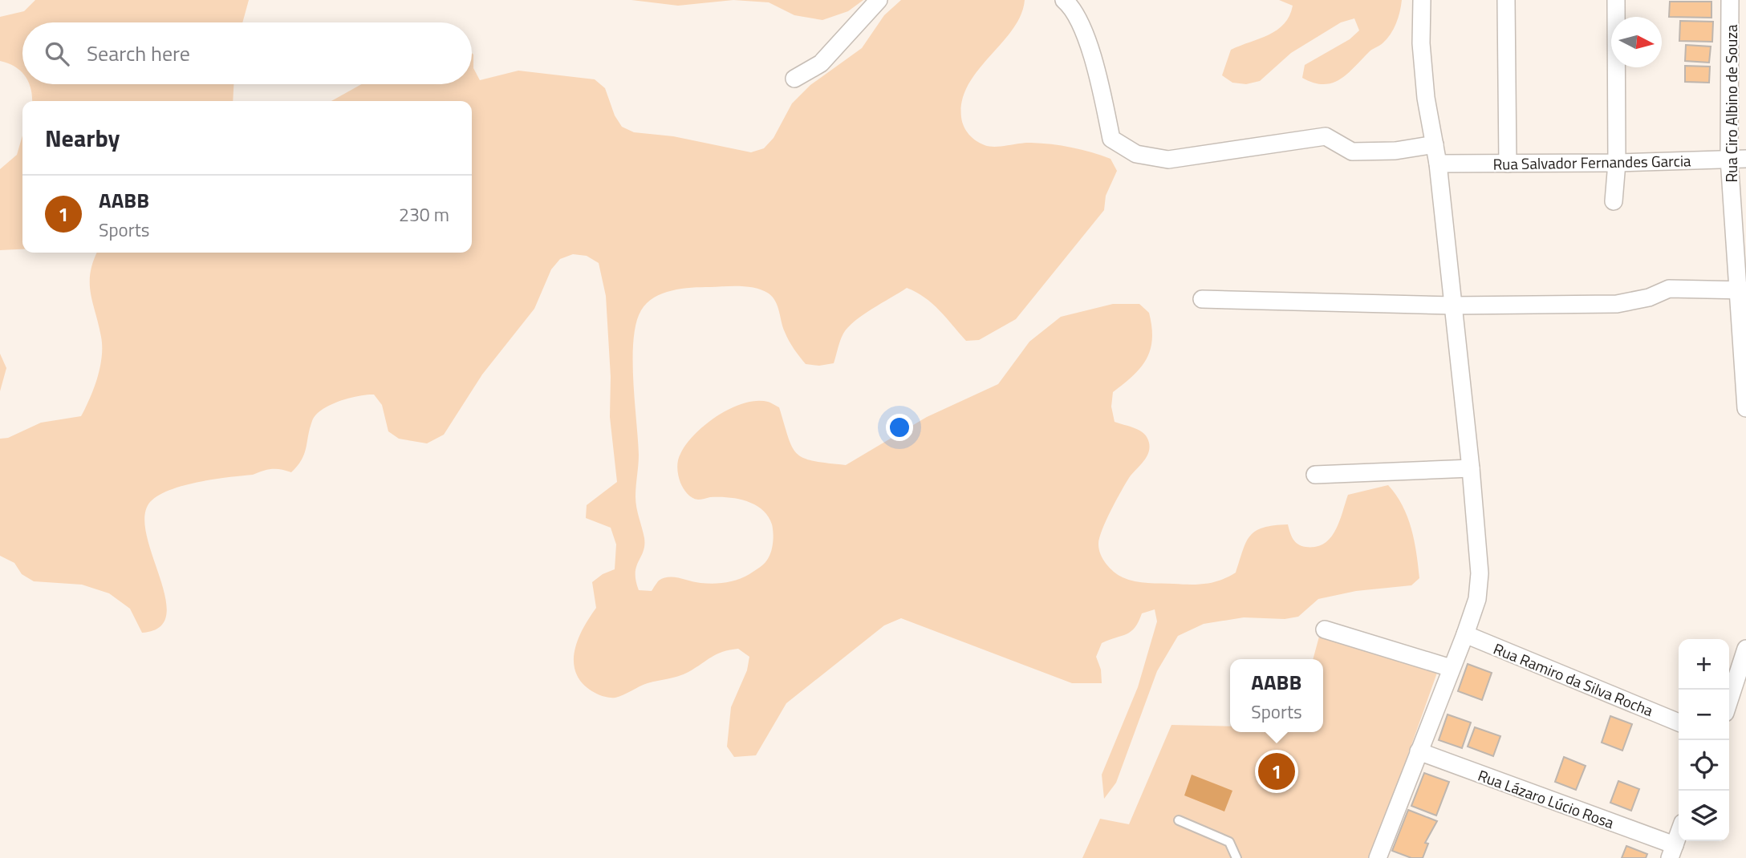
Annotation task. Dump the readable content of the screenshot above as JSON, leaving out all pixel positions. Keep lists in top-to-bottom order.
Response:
{
  "streets": {
    "street": [
      "Rua Ciro Albino de Souza",
      "Rua Salvador Fernandes Garcia",
      "Rua Ramiro da Silva Rocha",
      "Rua Lázaro Lúcio Rosa"
    ]
  },
  "crossings": [
    ["Rua Ciro Albino de Souza", "Rua Salvador Fernandes Garcia"]
  ],
  "north": "right",
  "page": {
    "search": "Search here",
    "heading": "Nearby",
    "list": [
      {
        "mark": "1",
        "name": "AABB",
        "note": "Sports",
        "value": "230 m"
      }
    ],
    "map_buttons": ["+", "−"],
    "popup": ["AABB", "Sports"],
    "pins": "1"
  }
}
